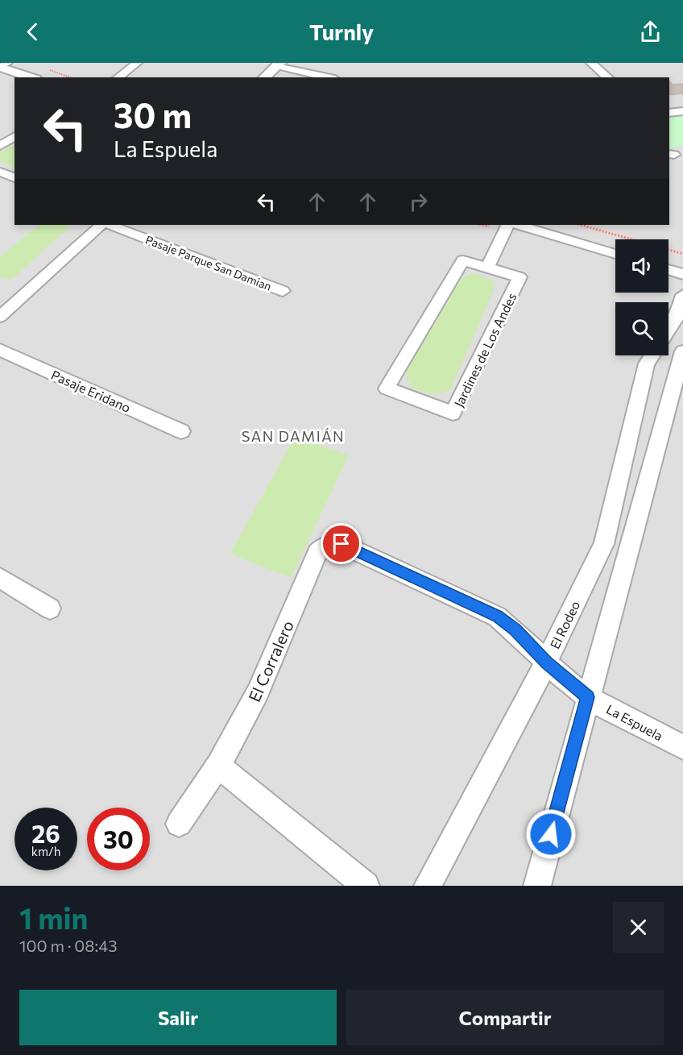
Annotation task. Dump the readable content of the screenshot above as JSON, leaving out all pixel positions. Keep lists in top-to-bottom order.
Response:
{
  "streets": {
    "street": [
      "Pasaje Parque San Damian",
      "Jardines de Los Andes",
      "Pasaje Eridano",
      "El Rodeo",
      "El Corralero",
      "La Espuela"
    ]
  },
  "crossings": [
    ["El Rodeo", "La Espuela"],
    ["El Corralero", "La Espuela"]
  ],
  "districts": ["SAN DAMIÁN"],
  "page": {
    "header": "Turnly",
    "turn": ["30 m", "La Espuela"],
    "speed": "26 km/h",
    "limit": "30",
    "heading": ["1 min", "100 m · 08:43"],
    "buttons": ["Salir", "Compartir"]
  }
}
